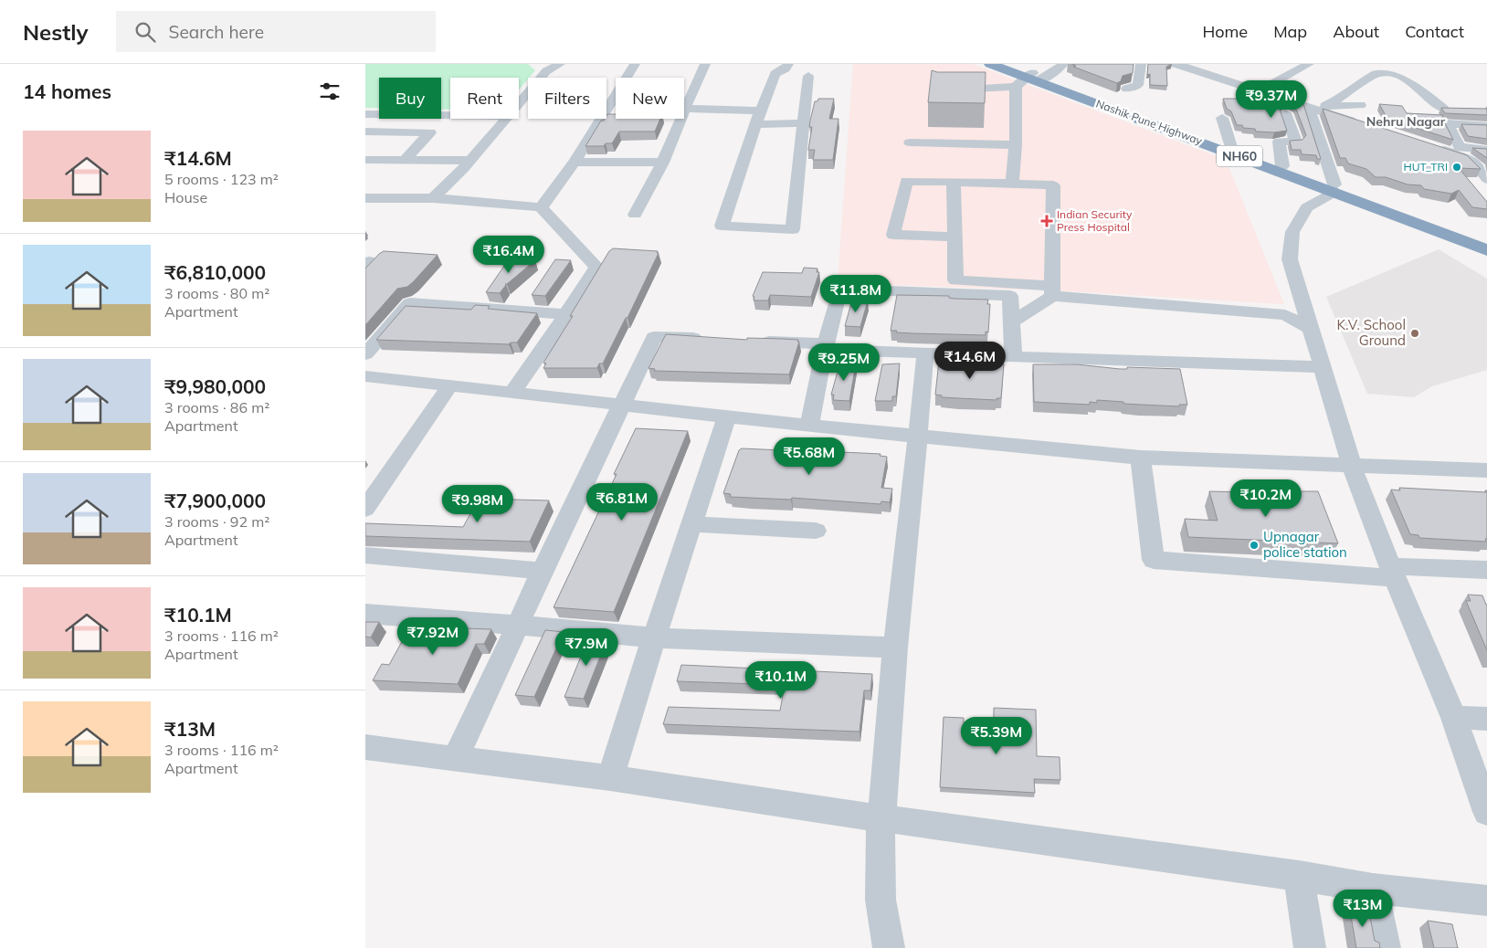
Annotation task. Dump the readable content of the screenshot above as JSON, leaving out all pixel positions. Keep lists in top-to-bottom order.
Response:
{
  "streets": {
    "highway": ["Nashik Pune Highway", "NH60"]
  },
  "districts": ["Nehru Nagar"],
  "places": {
    "other": ["HUT_TRI", "K.V. School Ground", "Upnagar police station"],
    "health": ["Indian Security Press Hospital"]
  },
  "page": {
    "header": "Nestly",
    "search": "Search here",
    "nav": [
      "Home",
      "Map",
      "About",
      "Contact"
    ],
    "heading": "14 homes",
    "chip": [
      "Buy",
      "Rent",
      "Filters",
      "New"
    ],
    "price": [
      "₹9.37M",
      "₹16.4M",
      "₹11.8M",
      "₹14.6M",
      "₹9.25M",
      "₹5.68M",
      "₹10.2M",
      "₹6.81M",
      "₹9.98M",
      "₹7.92M",
      "₹7.9M",
      "₹10.1M",
      "₹5.39M",
      "₹13M"
    ],
    "list": [
      {
        "name": "₹14.6M",
        "note": "5 rooms · 123 m² · House"
      },
      {
        "name": "₹6,810,000",
        "note": "3 rooms · 80 m² · Apartment"
      },
      {
        "name": "₹9,980,000",
        "note": "3 rooms · 86 m² · Apartment"
      },
      {
        "name": "₹7,900,000",
        "note": "3 rooms · 92 m² · Apartment"
      },
      {
        "name": "₹10.1M",
        "note": "3 rooms · 116 m² · Apartment"
      },
      {
        "name": "₹13M",
        "note": "3 rooms · 116 m² · Apartment"
      }
    ]
  }
}
